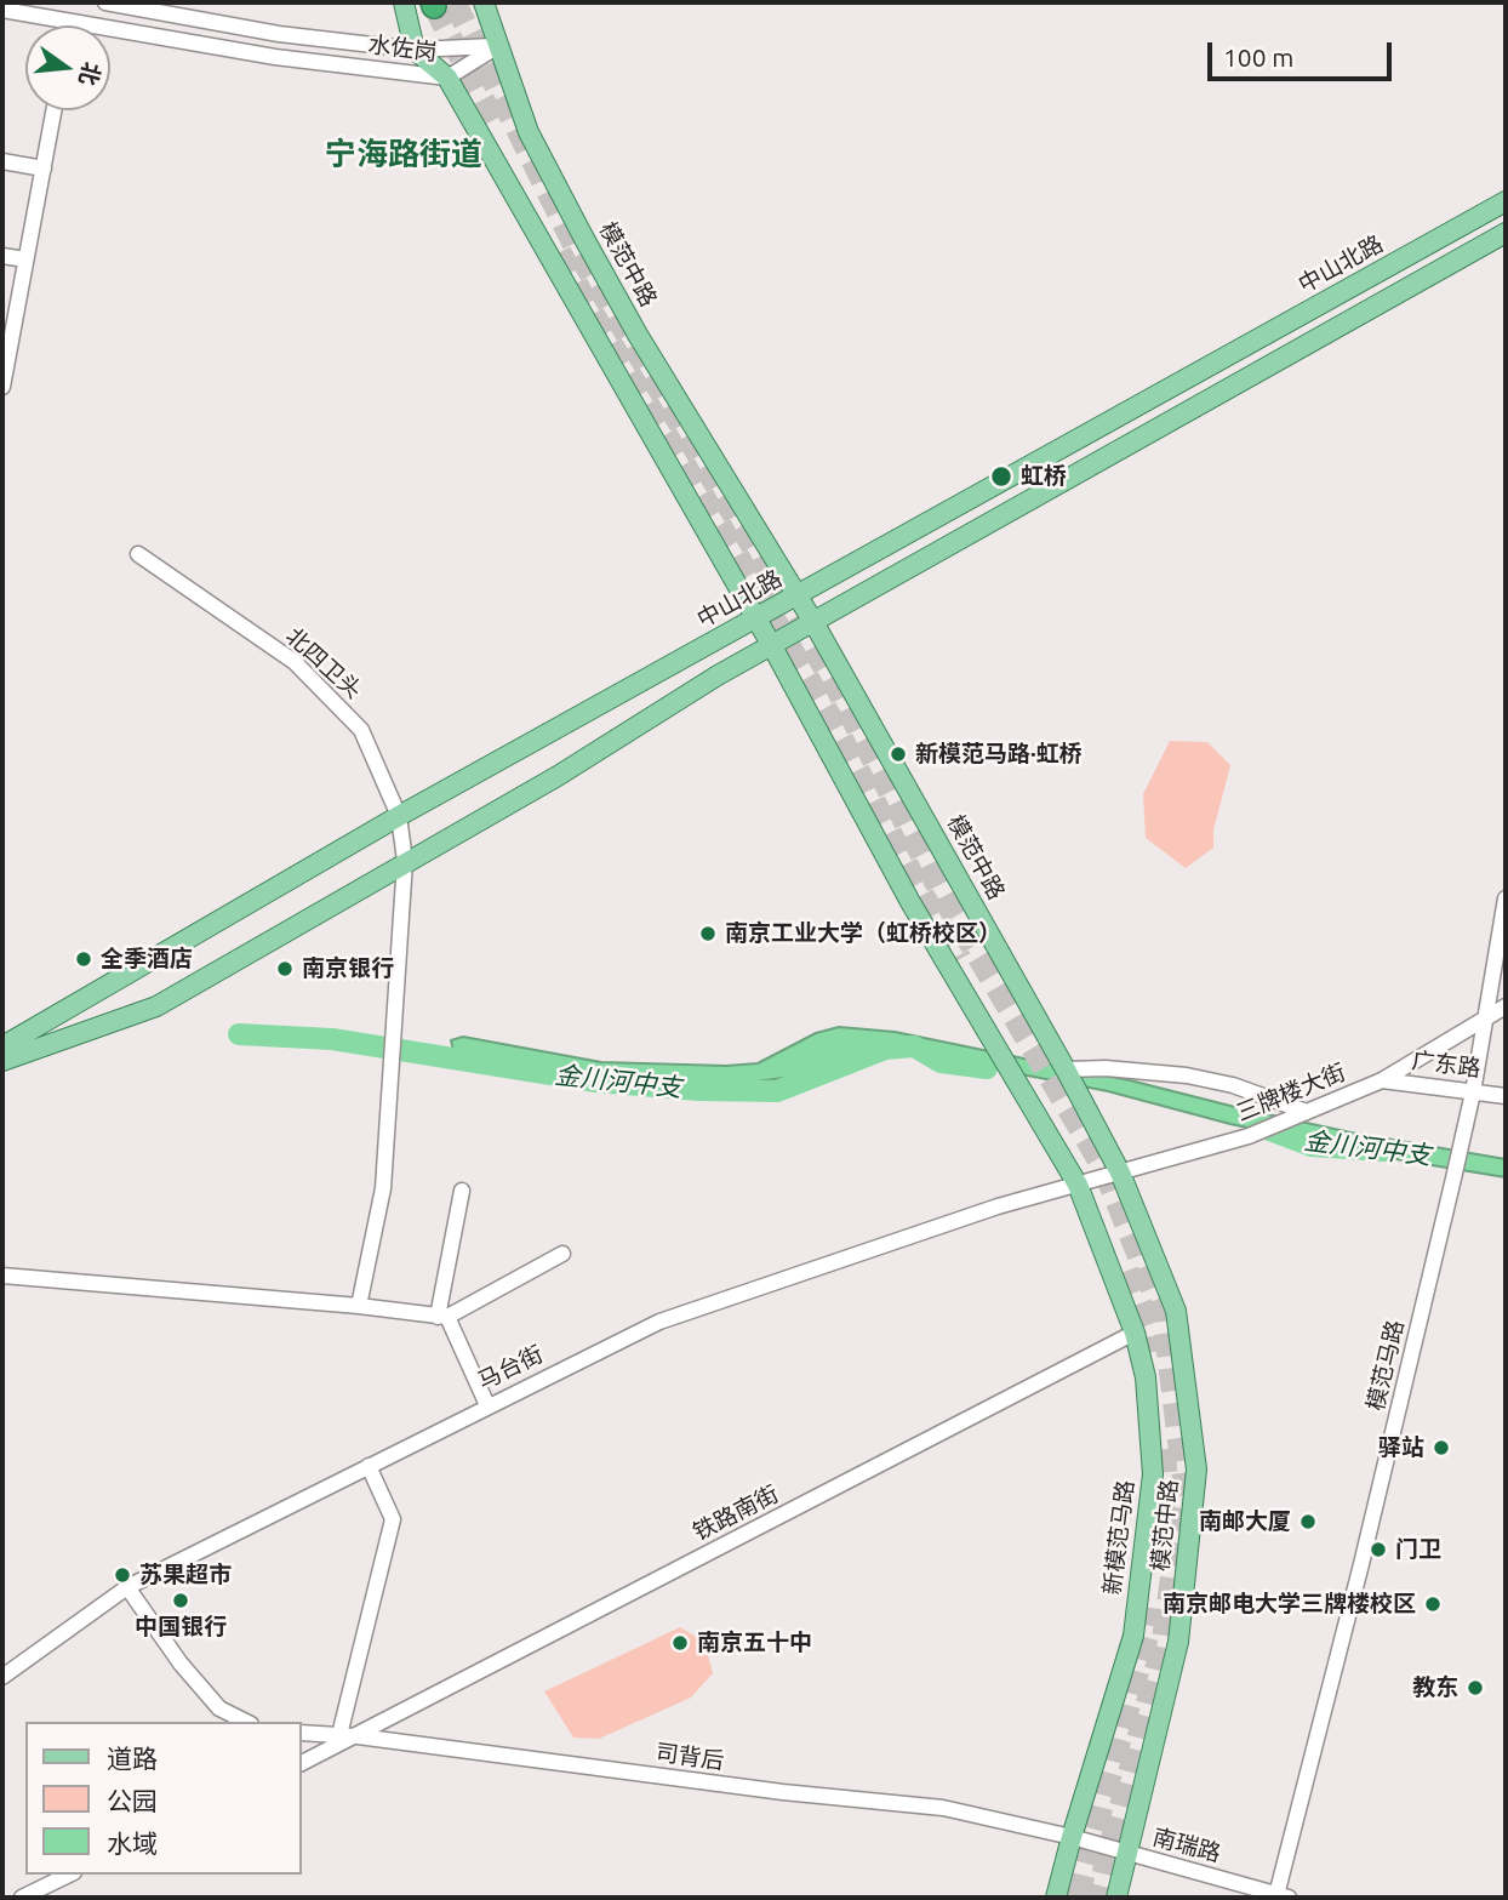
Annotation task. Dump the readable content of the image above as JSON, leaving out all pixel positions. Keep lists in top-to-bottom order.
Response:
{
  "streets": {
    "main road": ["模范中路", "中山北路", "新模范马路"],
    "street": [
      "水佐岗",
      "北四卫头",
      "广东路",
      "三牌楼大街",
      "模范马路",
      "马台街",
      "铁路南街",
      "司背后",
      "南瑞路"
    ]
  },
  "crossings": [
    ["水佐岗", "模范中路"],
    ["模范中路", "中山北路"],
    ["模范中路", "三牌楼大街"],
    ["模范中路", "南瑞路"],
    ["中山北路", "北四卫头"],
    ["广东路", "三牌楼大街"],
    ["广东路", "模范马路"],
    ["三牌楼大街", "模范马路"],
    ["三牌楼大街", "马台街"],
    ["三牌楼大街", "新模范马路"],
    ["模范马路", "南瑞路"],
    ["马台街", "新模范马路"],
    ["铁路南街", "新模范马路"],
    ["铁路南街", "司背后"],
    ["新模范马路", "司背后"],
    ["新模范马路", "南瑞路"],
    ["司背后", "南瑞路"]
  ],
  "districts": ["宁海路街道"],
  "water": ["金川河中支"],
  "places": [
    "虹桥",
    "新模范马路·虹桥",
    "南京工业大学（虹桥校区）",
    "全季酒店",
    "南京银行",
    "驿站",
    "南邮大厦",
    "门卫",
    "苏果超市",
    "中国银行",
    "南京邮电大学三牌楼校区",
    "南京五十中",
    "教东"
  ],
  "legend": ["道路", "公园", "水域"],
  "scale_bar": "100 m",
  "north": "right"
}
